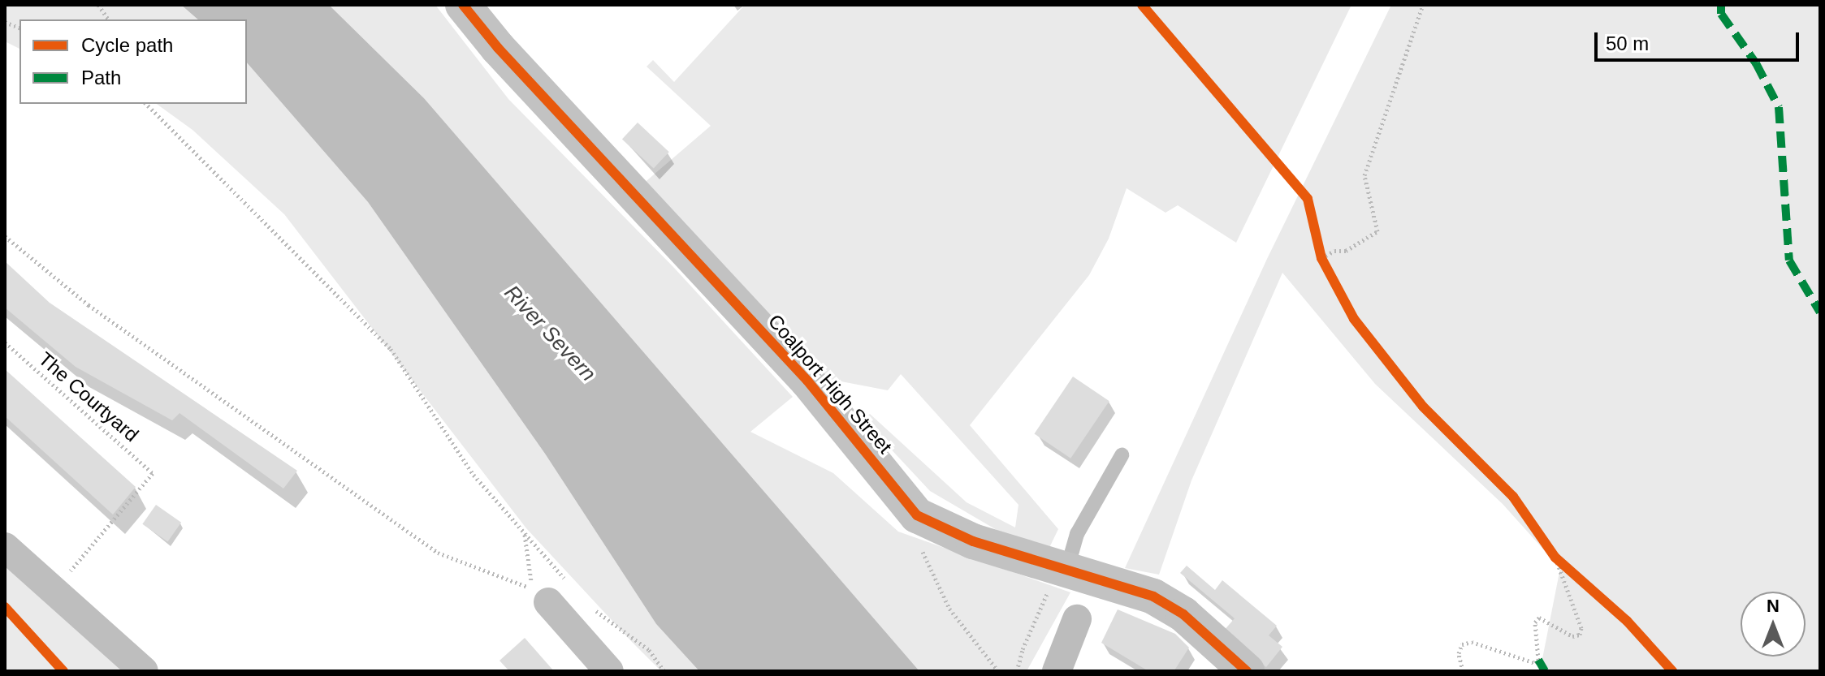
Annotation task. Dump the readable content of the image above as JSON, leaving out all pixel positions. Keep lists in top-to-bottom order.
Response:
{
  "streets": {
    "street": ["Coalport High Street"],
    "path": ["The Courtyard"]
  },
  "water": ["River Severn"],
  "legend": ["Cycle path", "Path"],
  "scale_bar": "50 m",
  "north": "top"
}
